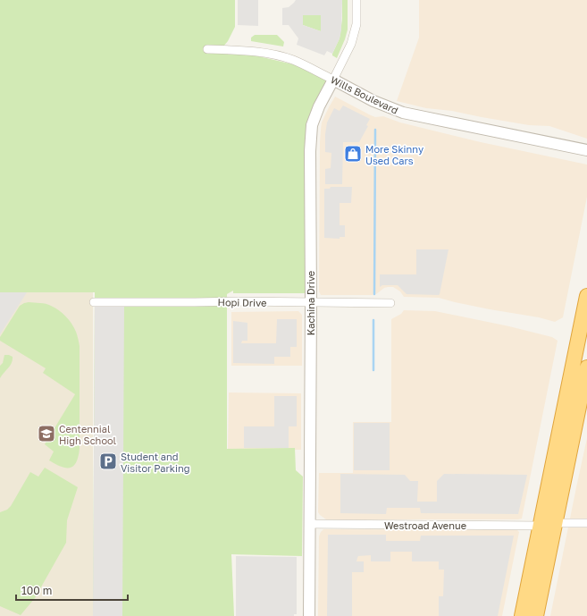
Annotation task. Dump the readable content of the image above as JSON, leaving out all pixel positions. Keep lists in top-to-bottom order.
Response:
{
  "streets": {
    "street": [
      "Wills Boulevard",
      "Hopi Drive",
      "Kachina Drive",
      "Westroad Avenue"
    ]
  },
  "crossings": [
    ["Wills Boulevard", "Kachina Drive"],
    ["Hopi Drive", "Kachina Drive"],
    ["Kachina Drive", "Westroad Avenue"]
  ],
  "places": {
    "shop": ["More Skinny Used Cars"],
    "school or university": ["Centennial High School"],
    "parking": ["Student and Visitor Parking"]
  },
  "scale_bar": "100 m"
}
